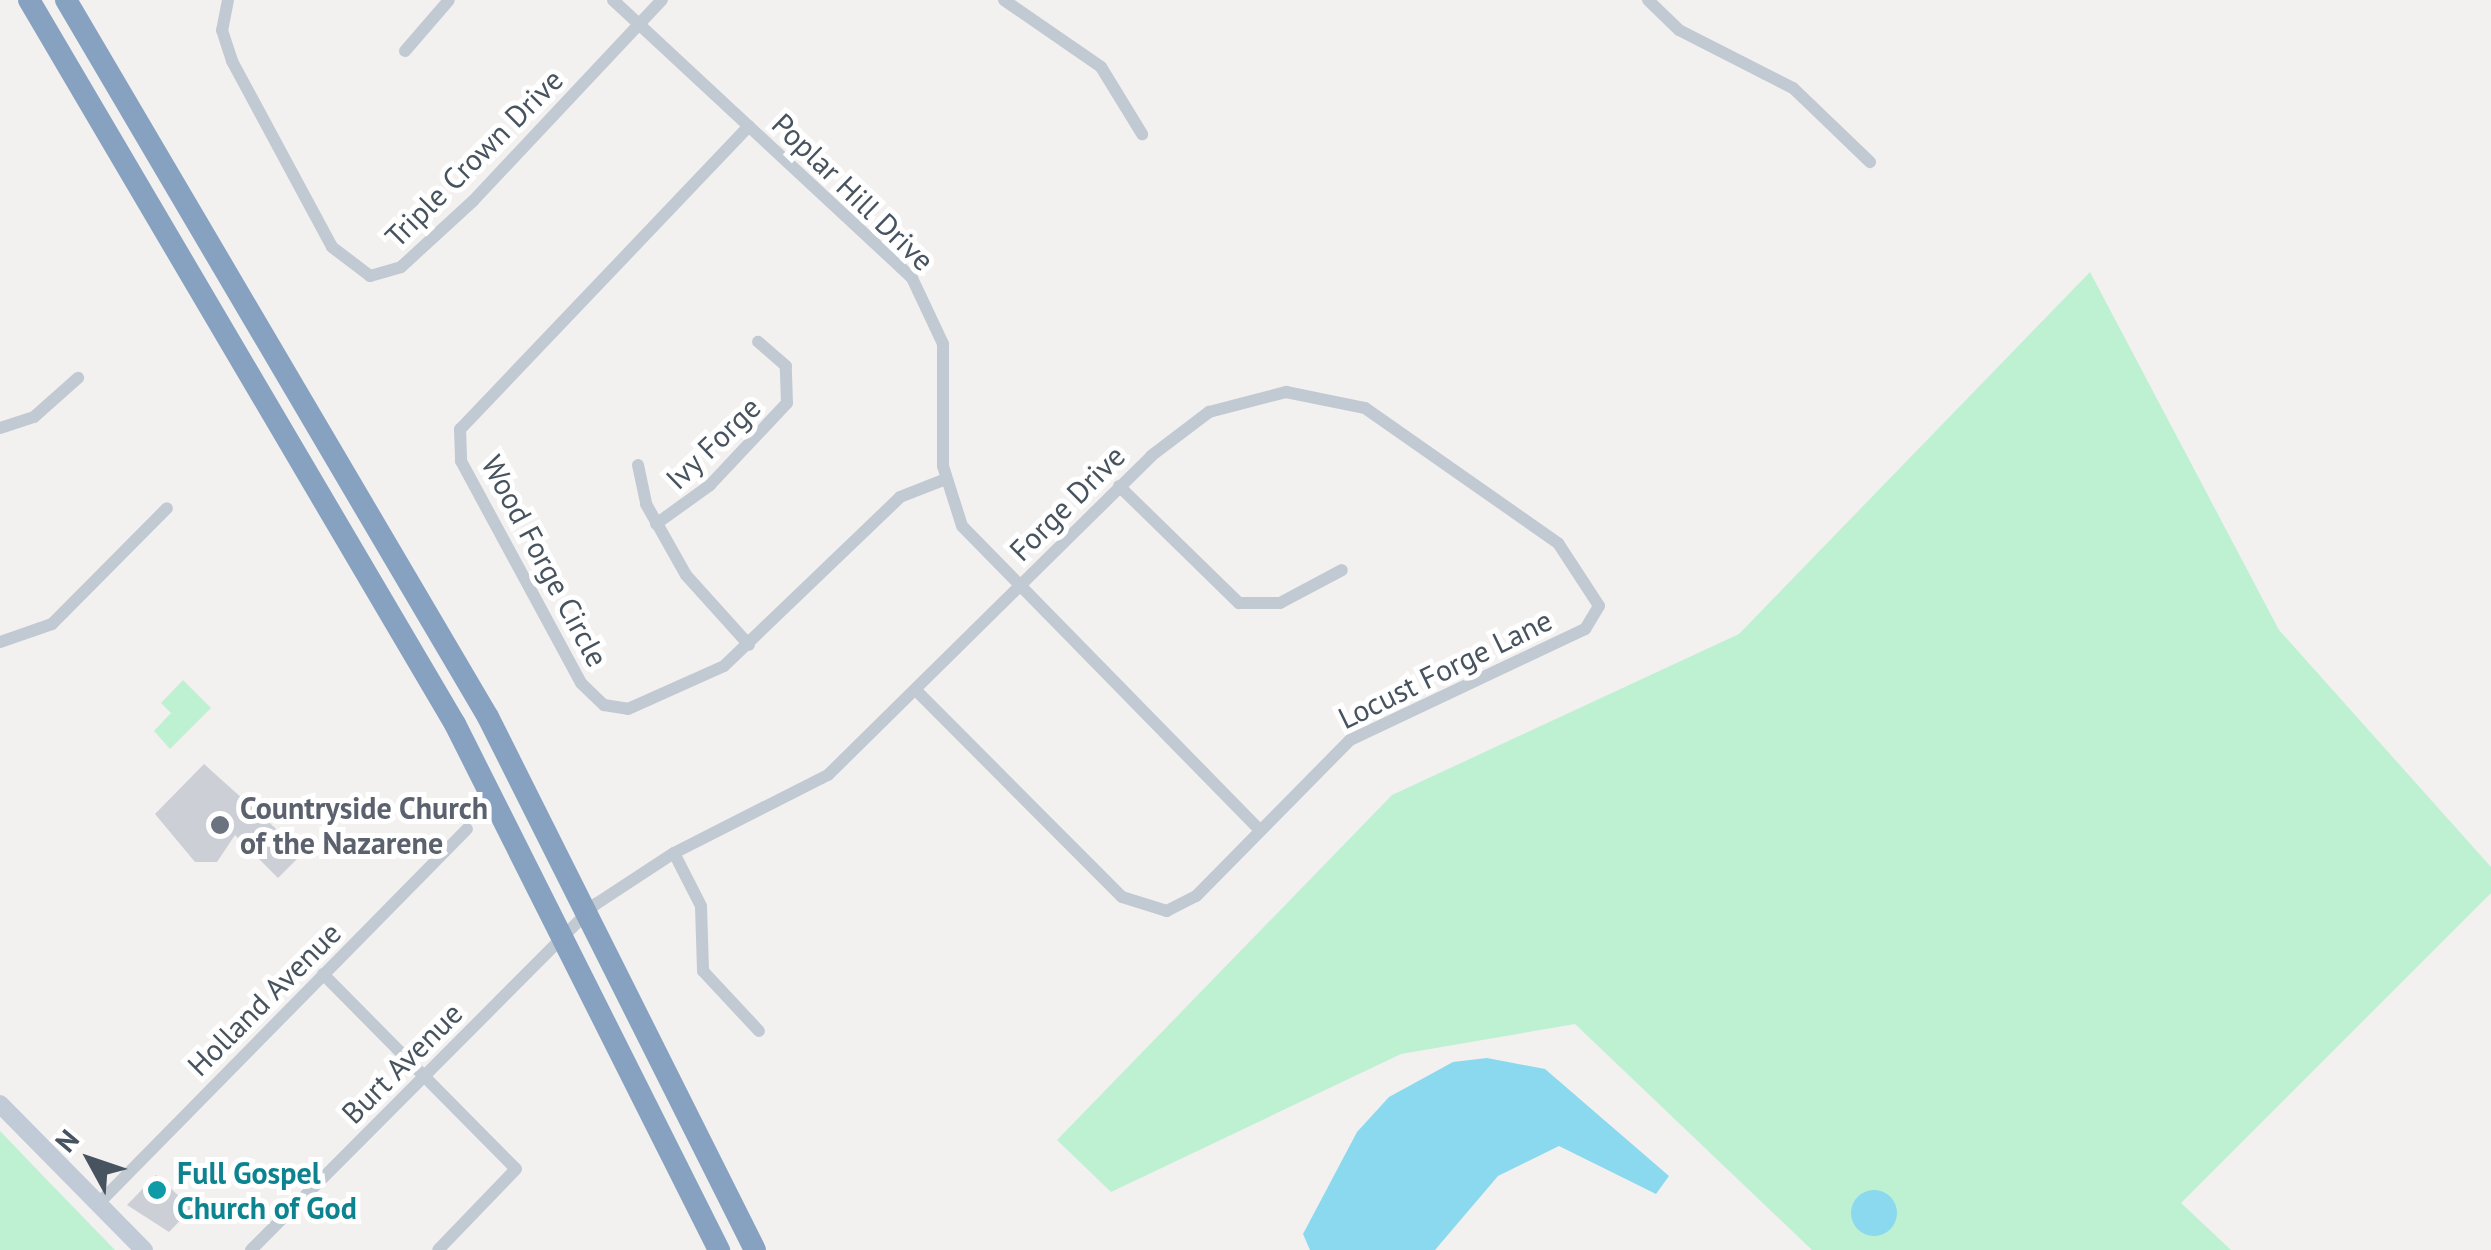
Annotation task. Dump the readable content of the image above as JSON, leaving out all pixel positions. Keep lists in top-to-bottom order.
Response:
{
  "streets": {
    "street": [
      "Triple Crown Drive",
      "Poplar Hill Drive",
      "Ivy Forge",
      "Forge Drive",
      "Wood Forge Circle",
      "Locust Forge Lane",
      "Holland Avenue",
      "Burt Avenue"
    ]
  },
  "crossings": [
    ["Triple Crown Drive", "Poplar Hill Drive"],
    ["Poplar Hill Drive", "Forge Drive"],
    ["Poplar Hill Drive", "Wood Forge Circle"],
    ["Poplar Hill Drive", "Locust Forge Lane"],
    ["Forge Drive", "Locust Forge Lane"],
    ["Forge Drive", "Burt Avenue"]
  ],
  "places": ["Countryside Church of the Nazarene", "Full Gospel Church of God"],
  "north": "top left"
}
